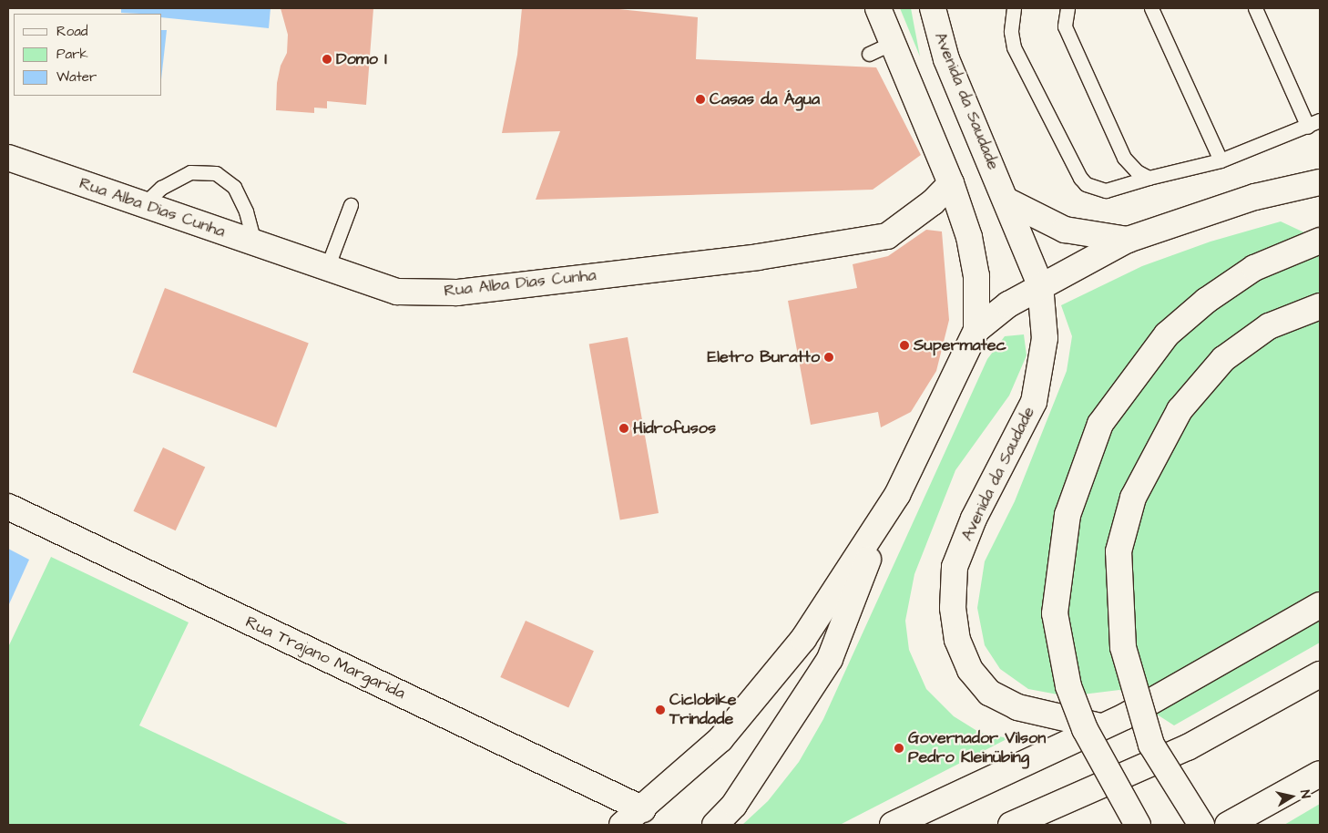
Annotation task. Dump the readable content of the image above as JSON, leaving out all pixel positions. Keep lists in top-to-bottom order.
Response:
{
  "streets": {
    "main road": ["Avenida da Saudade", "Rua Alba Dias Cunha", "Rua Trajano Margarida"]
  },
  "places": [
    "Domo I",
    "Casas da Água",
    "Supermatec",
    "Eletro Buratto",
    "Hidrofusos",
    "Ciclobike Trindade",
    "Governador Vilson Pedro Kleinübing"
  ],
  "legend": ["Road", "Park", "Water"],
  "north": "right"
}
